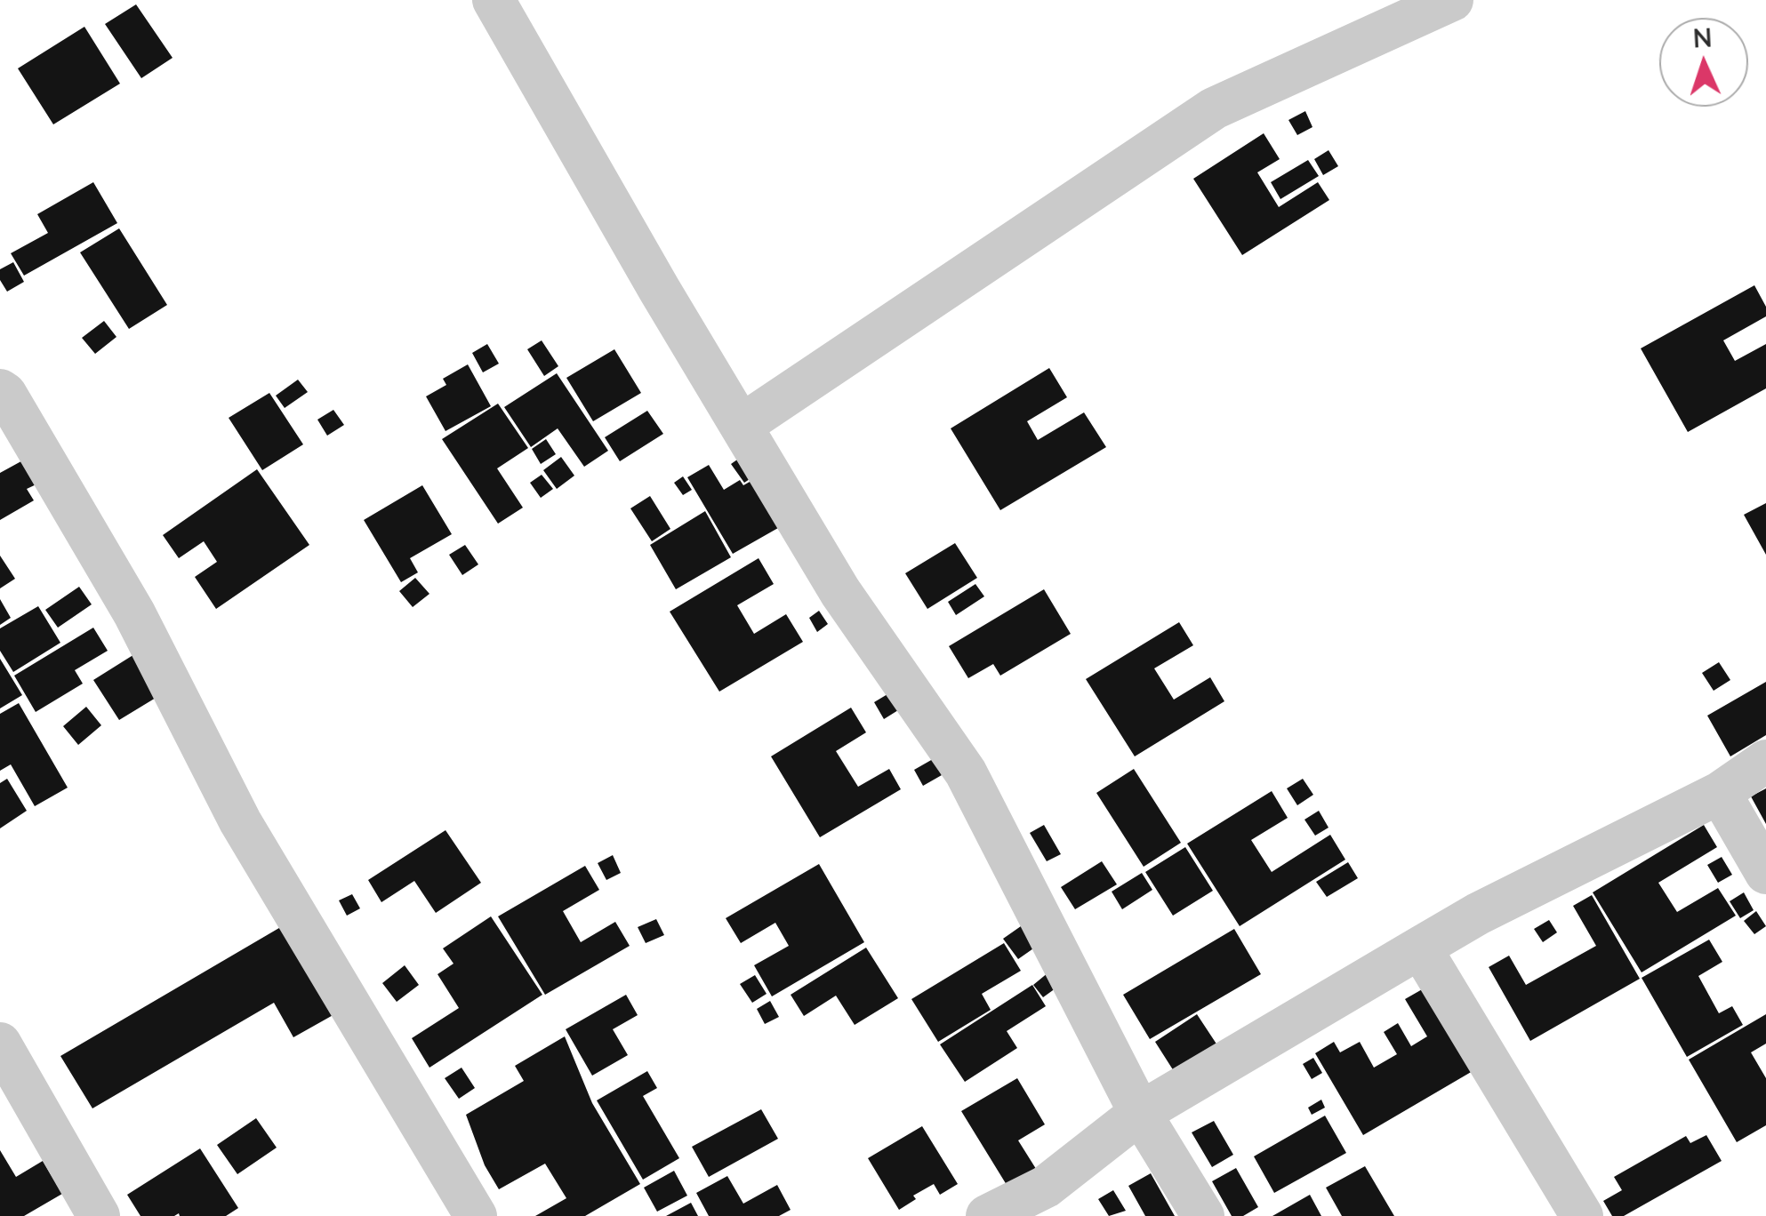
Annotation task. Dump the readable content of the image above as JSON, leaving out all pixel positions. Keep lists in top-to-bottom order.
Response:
{
  "north": "top"
}
